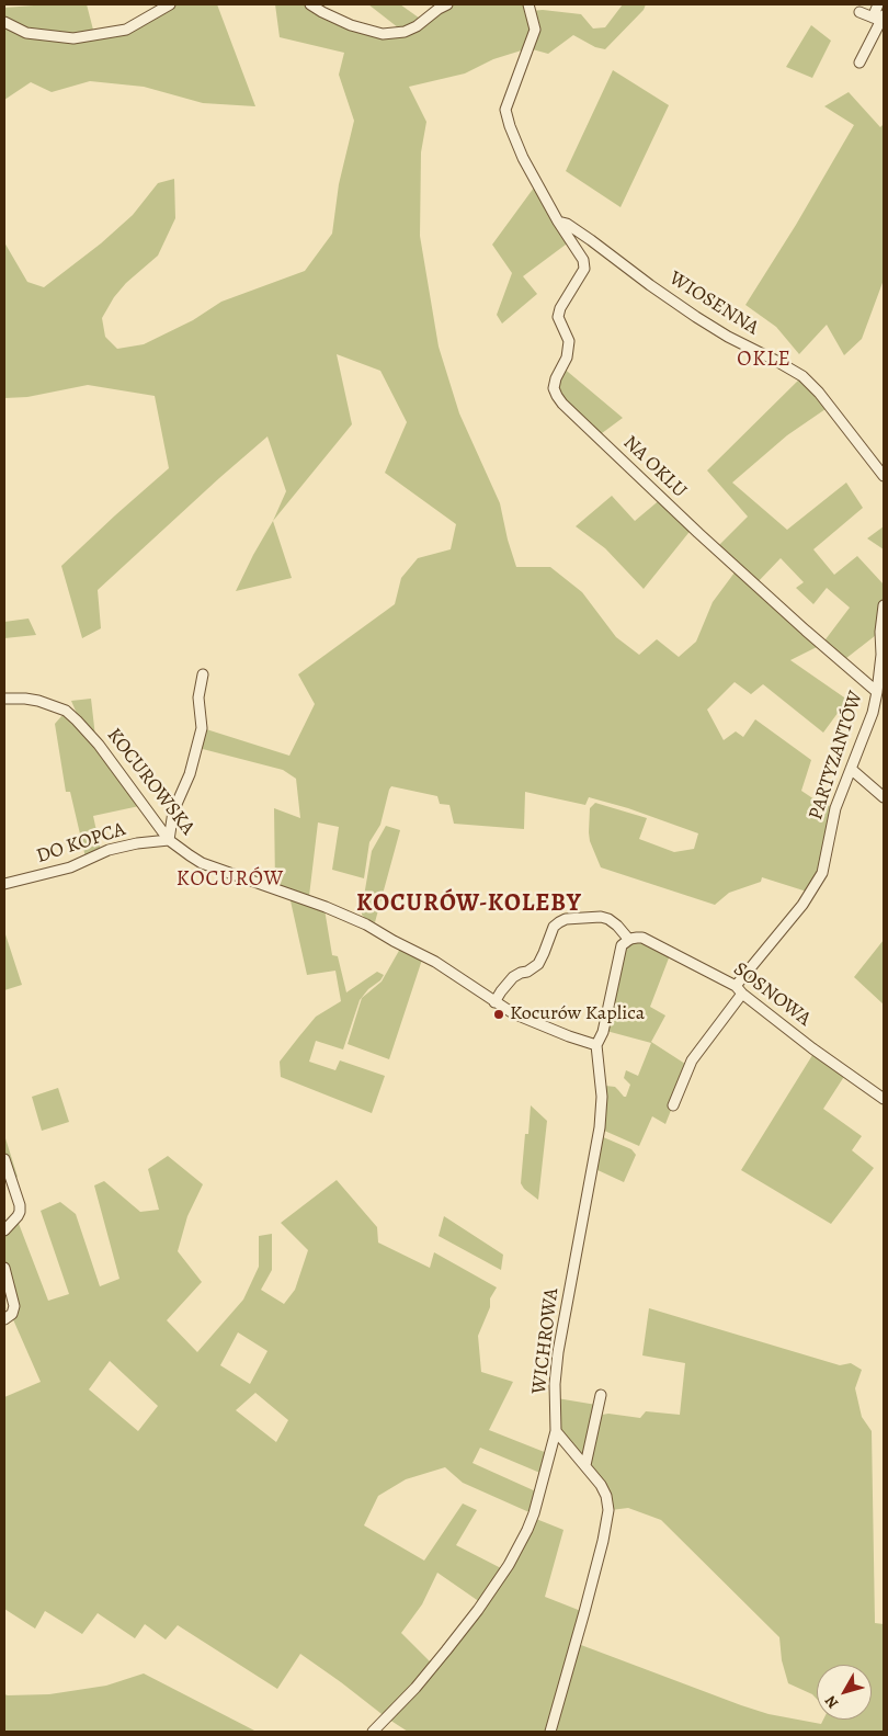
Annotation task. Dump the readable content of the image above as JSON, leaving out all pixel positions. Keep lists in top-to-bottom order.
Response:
{
  "streets": {
    "street": [
      "WIOSENNA",
      "NA OKLU",
      "PARTYZANTÓW",
      "KOCUROWSKA",
      "DO KOPCA",
      "SOSNOWA",
      "WICHROWA"
    ]
  },
  "crossings": [
    ["WIOSENNA", "NA OKLU"],
    ["NA OKLU", "PARTYZANTÓW"],
    ["PARTYZANTÓW", "SOSNOWA"],
    ["KOCUROWSKA", "DO KOPCA"],
    ["KOCUROWSKA", "WICHROWA"],
    ["SOSNOWA", "WICHROWA"]
  ],
  "districts": ["OKLE", "KOCURÓW", "KOCURÓW-KOLEBY"],
  "places": ["Kocurów Kaplica"],
  "north": "bottom left"
}
